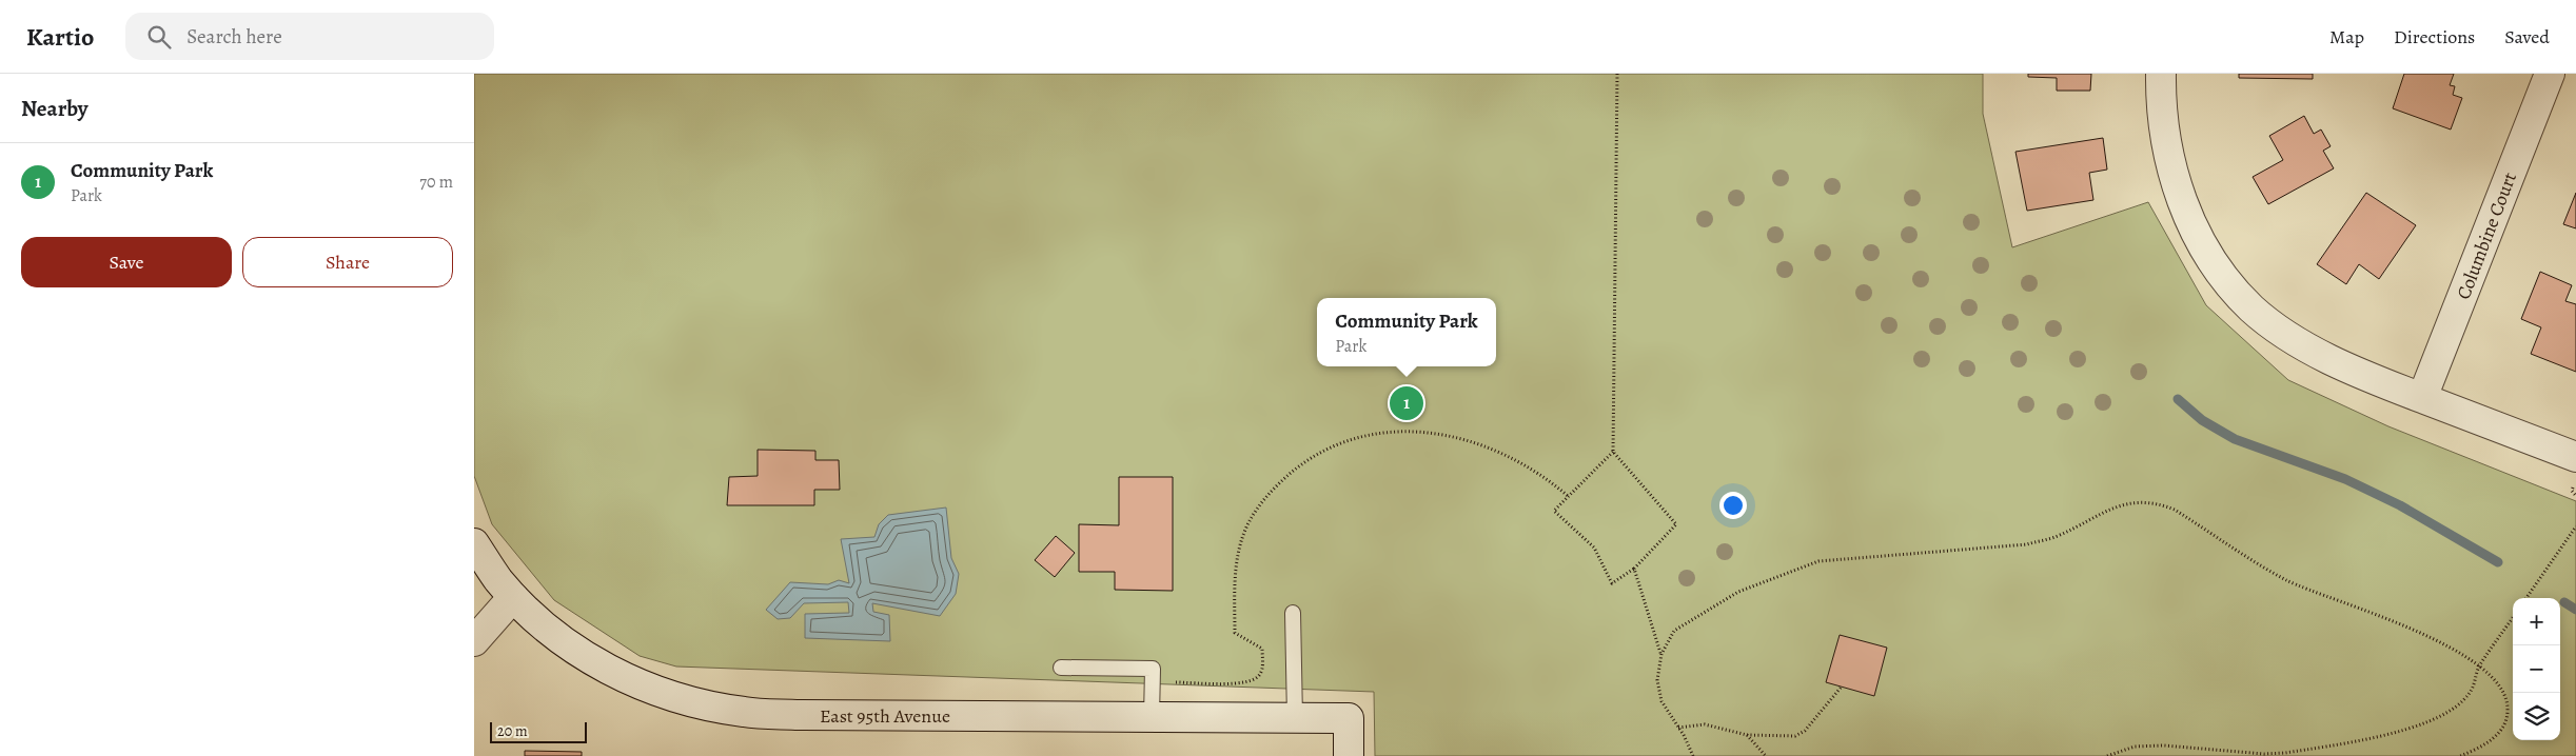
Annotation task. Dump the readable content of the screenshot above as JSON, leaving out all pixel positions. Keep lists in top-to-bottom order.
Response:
{
  "streets": {
    "street": ["Columbine Court", "East 95th Avenue"]
  },
  "scale_bar": "20 m",
  "page": {
    "header": "Kartio",
    "search": "Search here",
    "nav": ["Map", "Directions", "Saved"],
    "heading": "Nearby",
    "list": [
      {
        "mark": "1",
        "name": "Community Park",
        "note": "Park",
        "value": "70 m"
      }
    ],
    "buttons": ["Save", "Share"],
    "popup": ["Community Park", "Park"],
    "pins": "1",
    "map_buttons": ["+", "−"],
    "scale": "20 m"
  }
}
